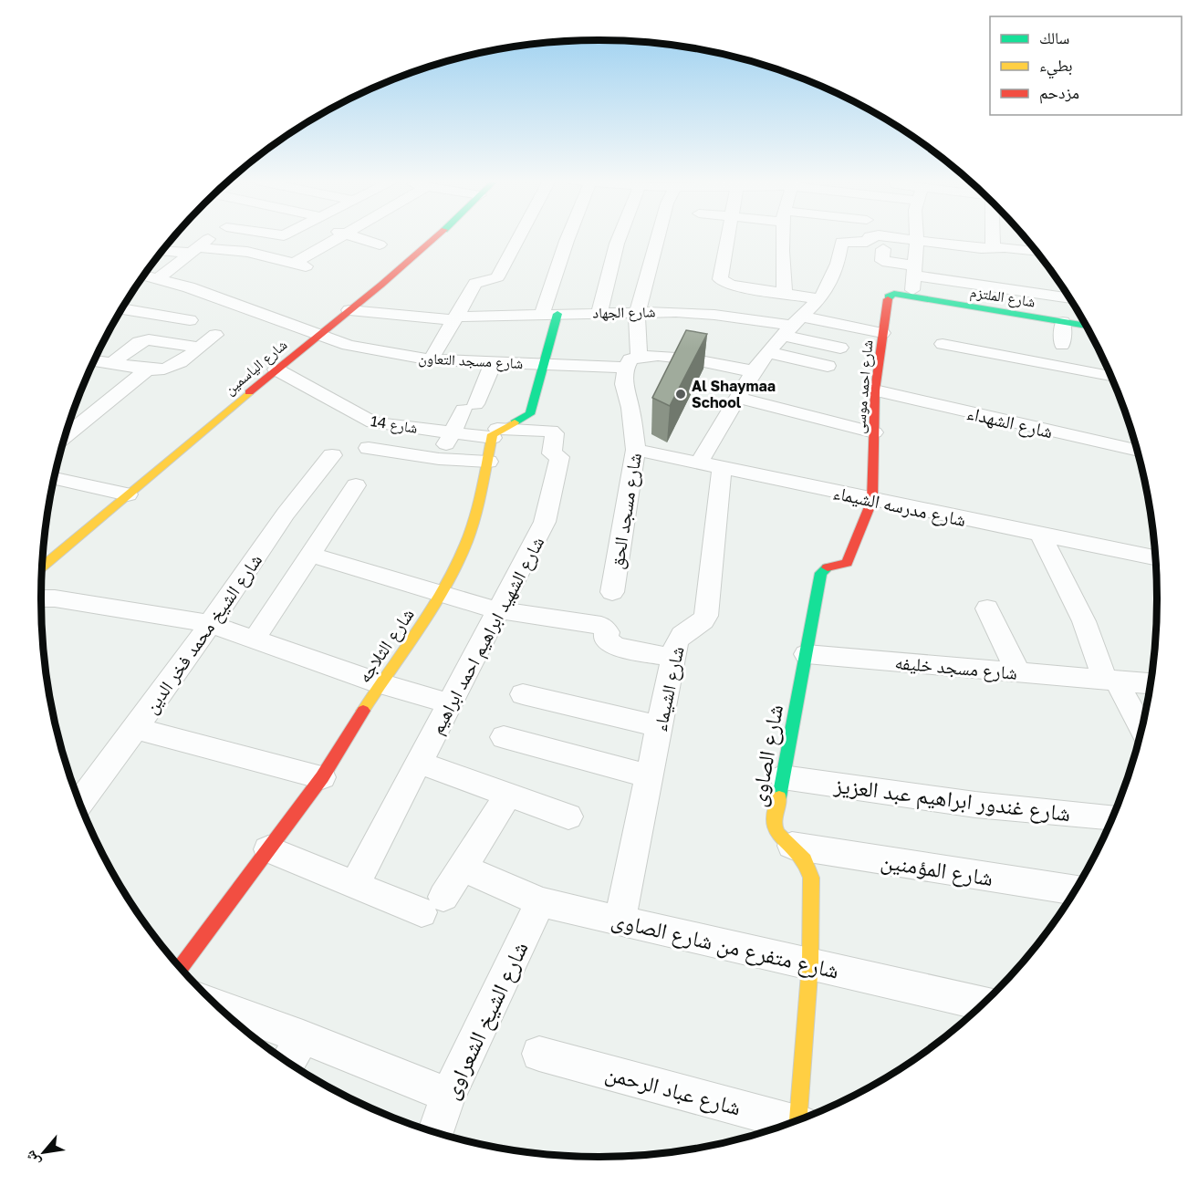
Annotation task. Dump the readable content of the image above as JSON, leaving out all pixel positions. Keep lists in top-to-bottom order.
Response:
{
  "streets": {
    "street": [
      "شارع الملتزم",
      "شارع الجهاد",
      "شارع مسجد التعاون",
      "شارع الياسمين",
      "شارع احمد موسى",
      "شارع الشهداء",
      "شارع 14",
      "شارع مدرسه الشيماء",
      "شارع مسجد الحق",
      "شارع الشيخ محمد فخر الدين",
      "شارع الشهيد ابراهيم احمد ابراهيم",
      "شارع الثلاجه",
      "شارع مسجد خليفه",
      "شارع الشيماء",
      "شارع الصاوى",
      "شارع غندور ابراهيم عبد العزيز",
      "شارع المؤمنين",
      "شارع متفرع من شارع الصاوى",
      "شارع الشيخ الشعراوى",
      "شارع عباد الرحمن"
    ]
  },
  "crossings": [
    ["شارع الملتزم", "شارع احمد موسى"],
    ["شارع الجهاد", "شارع الياسمين"],
    ["شارع الجهاد", "شارع مسجد الحق"],
    ["شارع مسجد التعاون", "شارع الياسمين"],
    ["شارع مسجد التعاون", "شارع مسجد الحق"],
    ["شارع الياسمين", "شارع 14"],
    ["شارع احمد موسى", "شارع الشهداء"],
    ["شارع احمد موسى", "شارع مدرسه الشيماء"],
    ["شارع احمد موسى", "شارع الصاوى"],
    ["شارع 14", "شارع الشهيد ابراهيم احمد ابراهيم"],
    ["شارع 14", "شارع الثلاجه"],
    ["شارع مدرسه الشيماء", "شارع مسجد الحق"],
    ["شارع مدرسه الشيماء", "شارع الشيماء"],
    ["شارع مدرسه الشيماء", "شارع الصاوى"],
    ["شارع الشهيد ابراهيم احمد ابراهيم", "شارع الثلاجه"],
    ["شارع مسجد خليفه", "شارع الصاوى"],
    ["شارع الشيماء", "شارع متفرع من شارع الصاوى"],
    ["شارع الصاوى", "شارع غندور ابراهيم عبد العزيز"],
    ["شارع الصاوى", "شارع المؤمنين"],
    ["شارع الصاوى", "شارع متفرع من شارع الصاوى"],
    ["شارع متفرع من شارع الصاوى", "شارع الشيخ الشعراوى"]
  ],
  "places": ["Al Shaymaa School"],
  "legend": ["سالك", "بطيء", "مزدحم"],
  "north": "bottom left"
}
